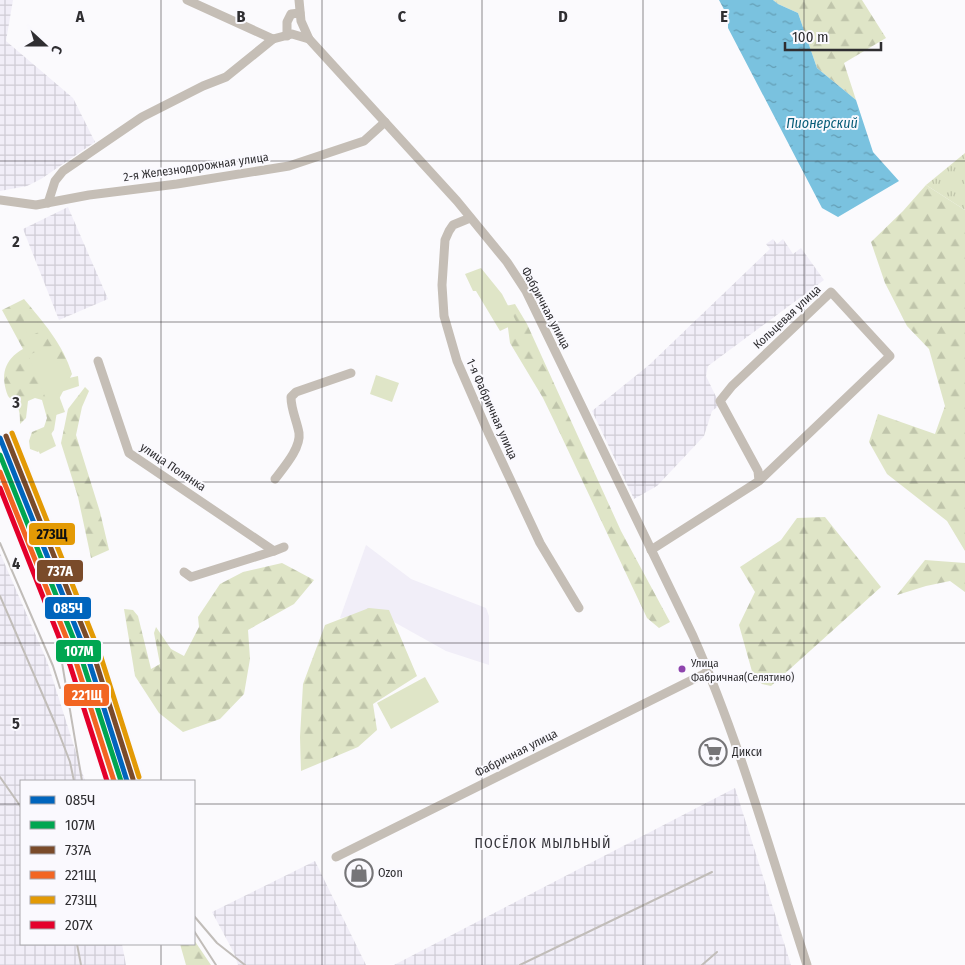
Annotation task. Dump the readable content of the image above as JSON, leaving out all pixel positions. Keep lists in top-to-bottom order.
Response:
{
  "streets": {
    "street": [
      "2-я Железнодорожная улица",
      "Фабричная улица",
      "Кольцевая улица",
      "1-я Фабричная улица",
      "улица Полянка"
    ]
  },
  "crossings": [
    ["2-я Железнодорожная улица", "Фабричная улица"],
    ["Фабричная улица", "Кольцевая улица"],
    ["Фабричная улица", "1-я Фабричная улица"]
  ],
  "districts": ["ПОСЁЛОК МЫЛЬНЫЙ"],
  "water": ["Пионерский"],
  "places": {
    "other": ["Улица Фабричная(Селятино)"],
    "supermarket": ["Дикси"],
    "shop": ["Ozon"]
  },
  "lines": [
    "transit line 273Щ",
    "transit line 737А",
    "transit line 085Ч",
    "transit line 107М",
    "transit line 221Щ",
    "transit line 207Х"
  ],
  "legend": [
    "085Ч",
    "107М",
    "737А",
    "221Щ",
    "273Щ",
    "207Х"
  ],
  "scale_bar": "100 m",
  "north": "right",
  "grid": {
    "columns": [
      "A",
      "B",
      "C",
      "D",
      "E"
    ],
    "rows": [
      "2",
      "3",
      "4",
      "5"
    ]
  }
}
